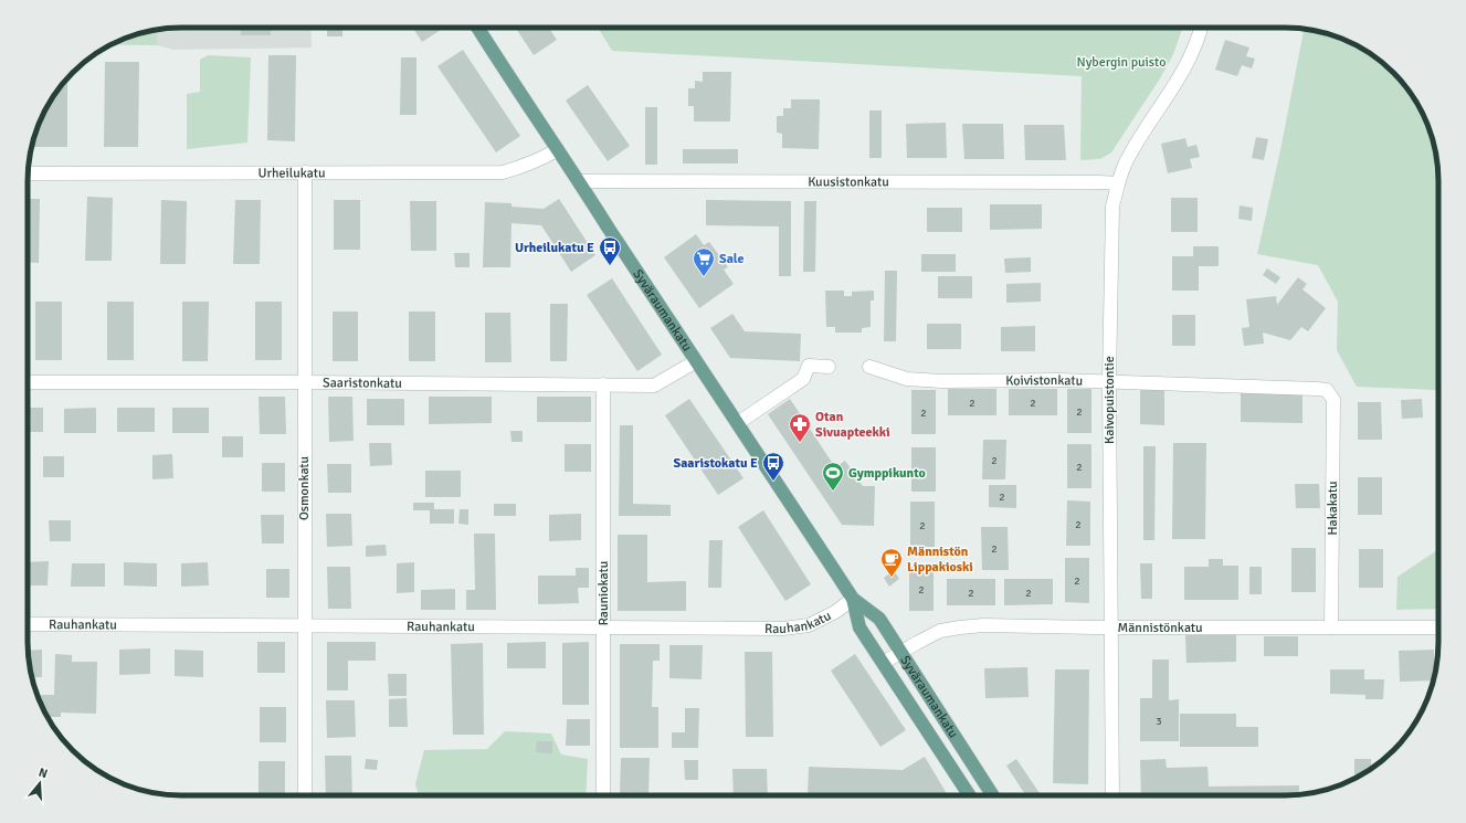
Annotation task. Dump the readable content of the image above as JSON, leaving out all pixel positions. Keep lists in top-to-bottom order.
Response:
{
  "streets": {
    "main road": ["Syväraumankatu"],
    "street": [
      "Urheilukatu",
      "Kuusistonkatu",
      "Koivistonkatu",
      "Saaristonkatu",
      "Kaivopuistontie",
      "Osmonkatu",
      "Hakakatu",
      "Rauniokatu",
      "Rauhankatu",
      "Männistönkatu"
    ]
  },
  "crossings": [
    ["Urheilukatu", "Syväraumankatu"],
    ["Urheilukatu", "Osmonkatu"],
    ["Kuusistonkatu", "Syväraumankatu"],
    ["Kuusistonkatu", "Kaivopuistontie"],
    ["Syväraumankatu", "Saaristonkatu"],
    ["Syväraumankatu", "Rauhankatu"],
    ["Syväraumankatu", "Männistönkatu"],
    ["Koivistonkatu", "Kaivopuistontie"],
    ["Koivistonkatu", "Hakakatu"],
    ["Saaristonkatu", "Osmonkatu"],
    ["Saaristonkatu", "Rauniokatu"],
    ["Kaivopuistontie", "Männistönkatu"],
    ["Osmonkatu", "Rauhankatu"],
    ["Hakakatu", "Männistönkatu"],
    ["Rauniokatu", "Rauhankatu"]
  ],
  "parks": ["Nybergin puisto"],
  "places": {
    "bus stop": ["Urheilukatu E", "Saaristokatu E"],
    "supermarket": ["Sale"],
    "pharmacy": ["Otan Sivuapteekki"],
    "sports": ["Gymppikunto"],
    "cafe": ["Männistön Lippakioski"]
  },
  "house_numbers": [
    "2",
    "2",
    "2",
    "2",
    "2",
    "2",
    "2",
    "2",
    "2",
    "2",
    "2",
    "2",
    "2",
    "2",
    "3"
  ],
  "north": "top"
}
